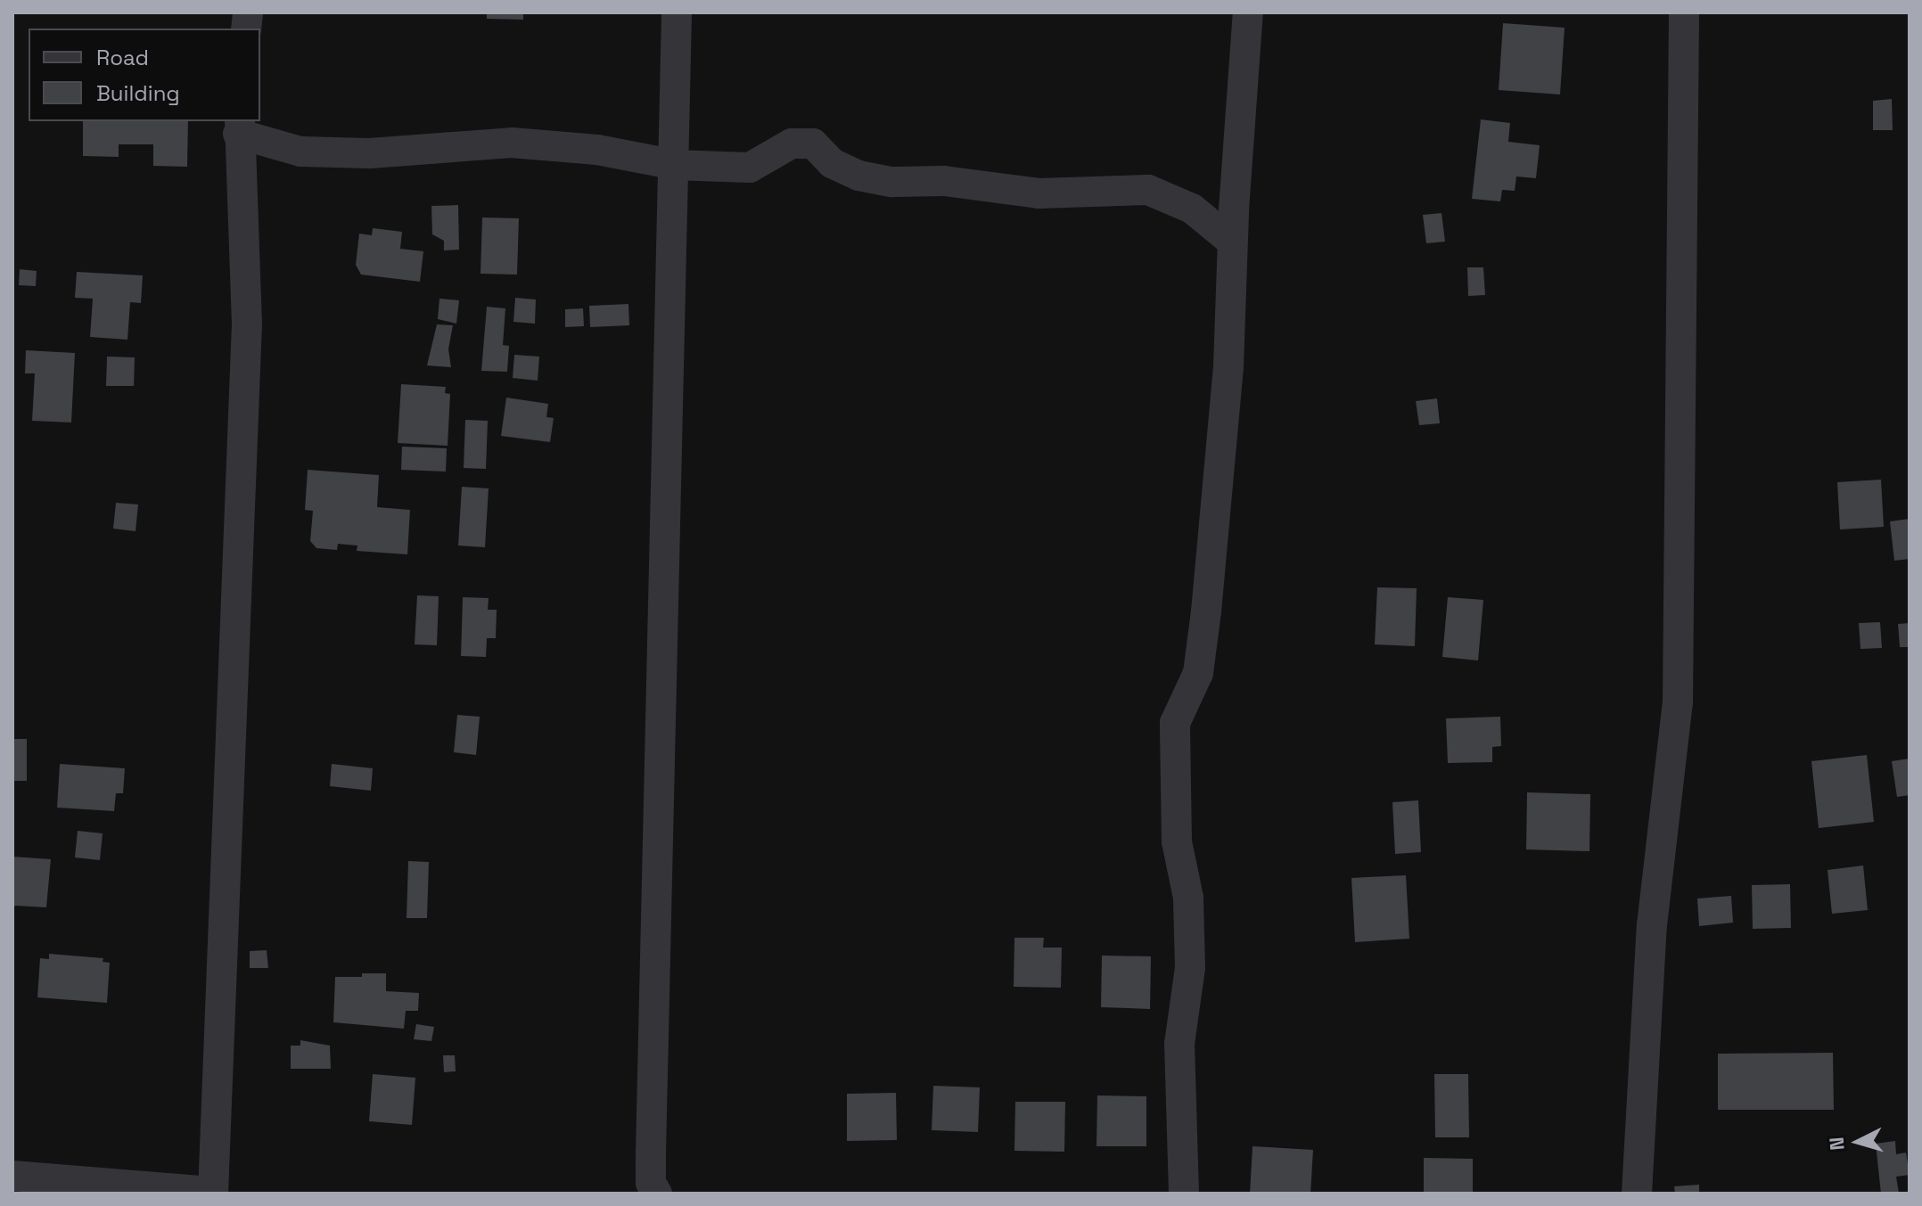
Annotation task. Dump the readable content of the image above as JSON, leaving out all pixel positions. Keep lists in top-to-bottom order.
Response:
{
  "legend": ["Road", "Building"],
  "north": "left"
}
